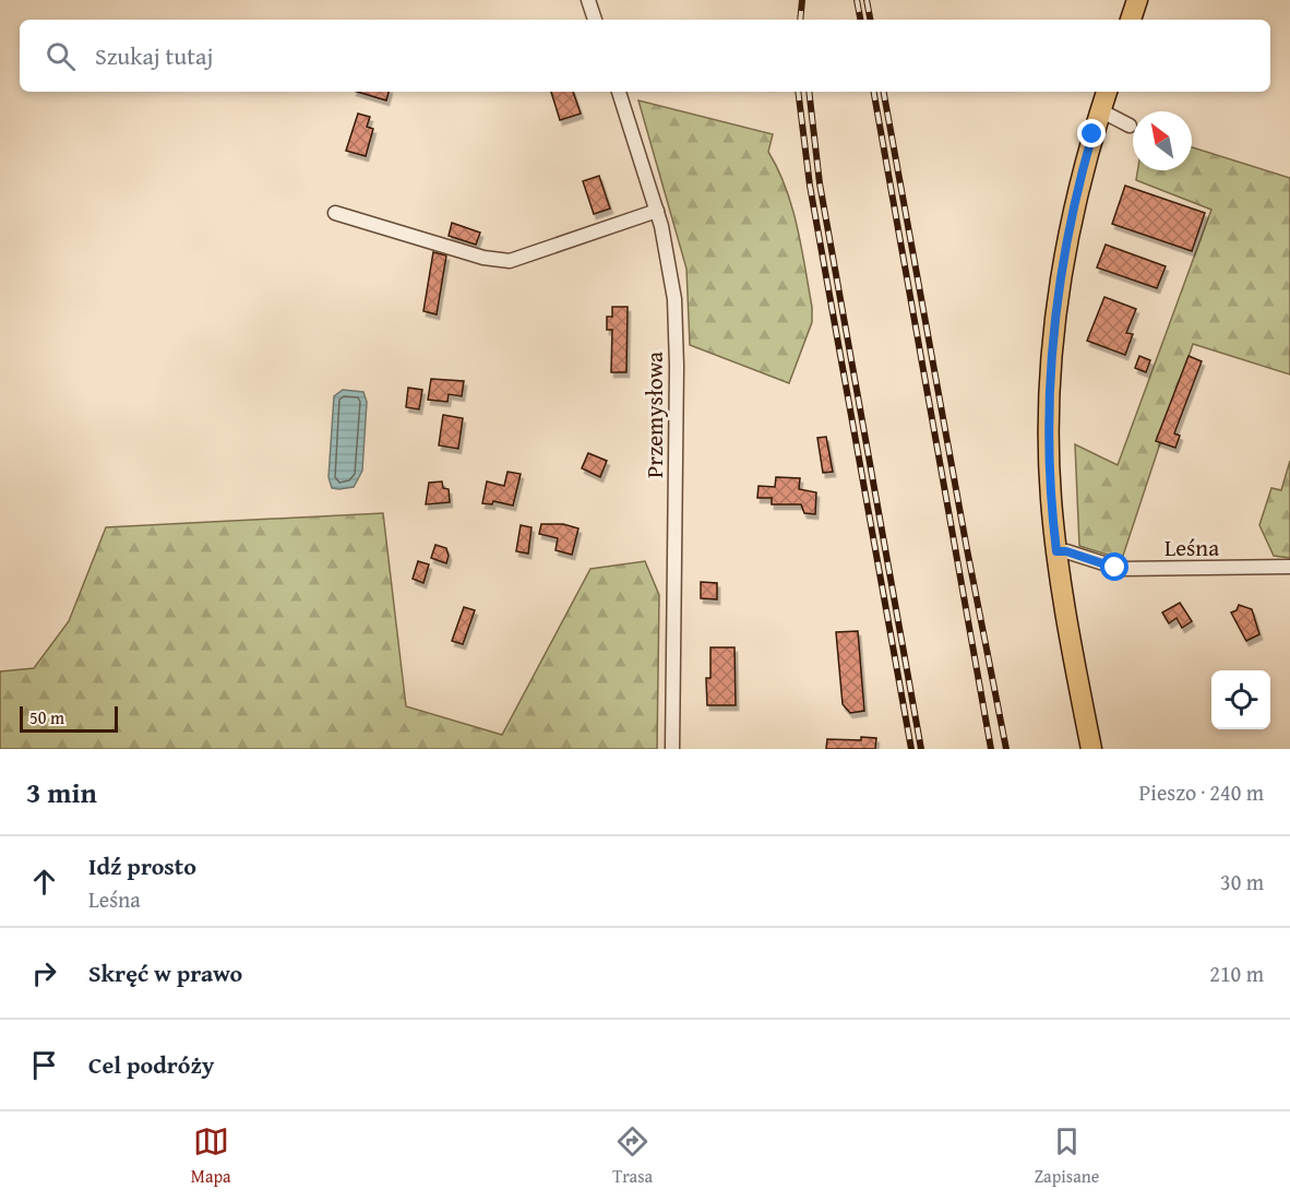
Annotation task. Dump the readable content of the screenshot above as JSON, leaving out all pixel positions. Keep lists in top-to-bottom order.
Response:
{
  "streets": {
    "street": ["Przemysłowa", "Leśna"]
  },
  "scale_bar": "50 m",
  "north": "top left",
  "page": {
    "search": "Szukaj tutaj",
    "scale": "50 m",
    "heading": ["3 min", "Pieszo · 240 m"],
    "list": [
      ["Idź prosto", "Leśna", "30 m"],
      ["Skręć w prawo", "210 m"],
      "Cel podróży"
    ],
    "nav": ["Mapa", "Trasa", "Zapisane"]
  }
}
